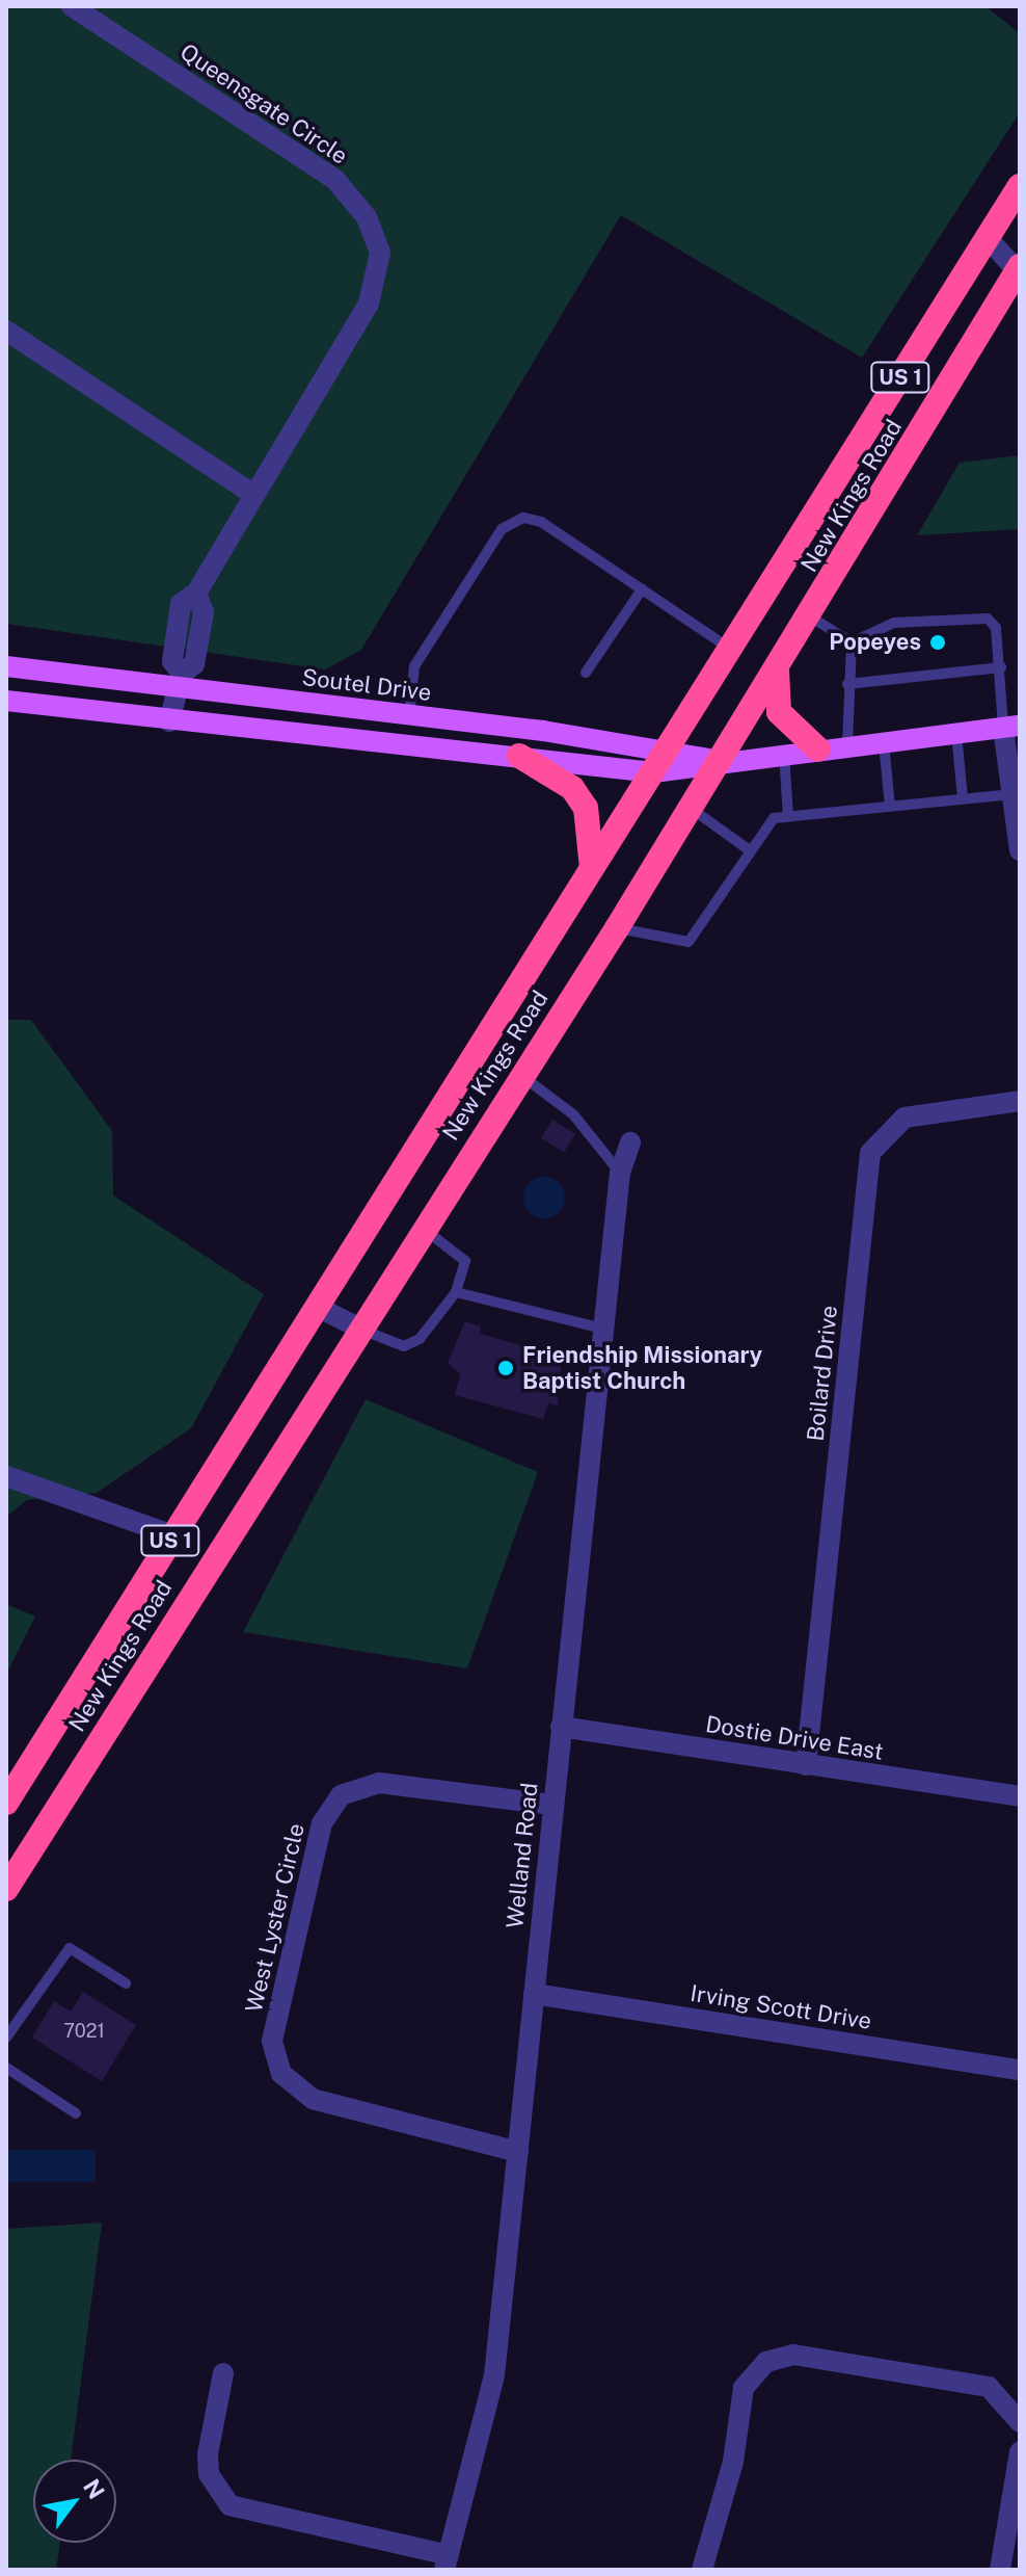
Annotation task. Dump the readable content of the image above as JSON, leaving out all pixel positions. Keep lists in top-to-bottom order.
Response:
{
  "streets": {
    "highway": ["US 1", "New Kings Road"],
    "main road": ["Soutel Drive"],
    "street": [
      "Queensgate Circle",
      "Boilard Drive",
      "Dostie Drive East",
      "Welland Road",
      "West Lyster Circle",
      "Irving Scott Drive"
    ]
  },
  "crossings": [
    ["Queensgate Circle", "Soutel Drive"],
    ["New Kings Road", "Soutel Drive"],
    ["Boilard Drive", "Dostie Drive East"],
    ["Dostie Drive East", "Welland Road"],
    ["Welland Road", "West Lyster Circle"],
    ["Welland Road", "Irving Scott Drive"]
  ],
  "places": ["Popeyes", "Friendship Missionary Baptist Church"],
  "house_numbers": ["7021"],
  "north": "top right"
}
